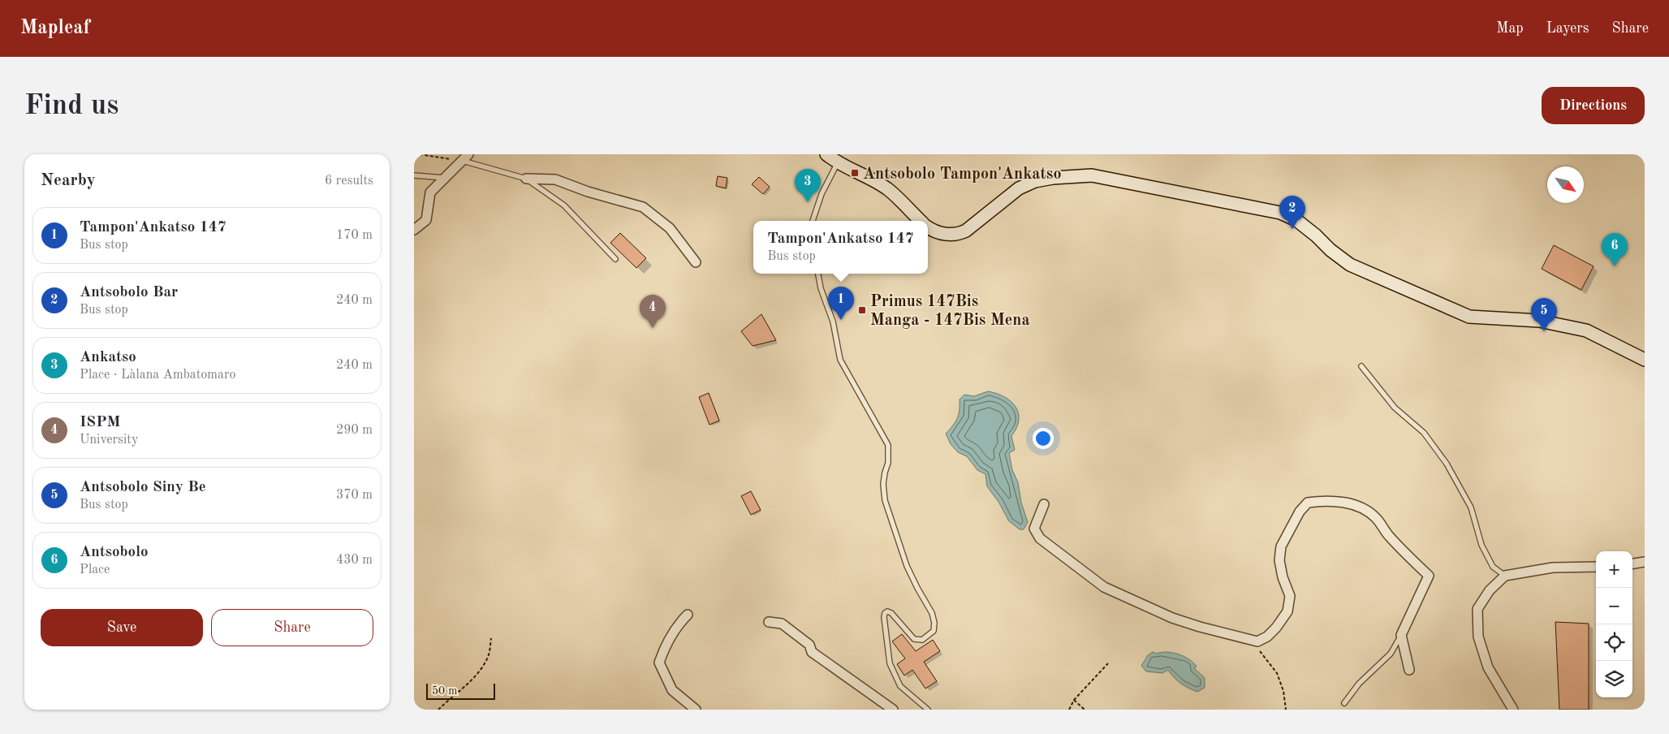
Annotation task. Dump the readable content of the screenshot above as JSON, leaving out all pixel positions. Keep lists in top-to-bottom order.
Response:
{
  "places": {
    "transit": ["Antsobolo Tampon'Ankatso", "Primus 147Bis Manga - 147Bis Mena"]
  },
  "scale_bar": "50 m",
  "north": "bottom right",
  "page": {
    "header": "Mapleaf",
    "nav": ["Map", "Layers", "Share"],
    "buttons": [
      "Directions",
      ["Save", "Share"]
    ],
    "title": "Find us",
    "heading": ["Nearby", "6 results"],
    "pins": [
      "3",
      "2",
      "6",
      "1",
      "4",
      "5"
    ],
    "list": [
      {
        "mark": "1",
        "name": "Tampon'Ankatso 147",
        "note": "Bus stop",
        "value": "170 m"
      },
      {
        "mark": "2",
        "name": "Antsobolo Bar",
        "note": "Bus stop",
        "value": "240 m"
      },
      {
        "mark": "3",
        "name": "Ankatso",
        "note": "Place · Làlana Ambatomaro",
        "value": "240 m"
      },
      {
        "mark": "4",
        "name": "ISPM",
        "note": "University",
        "value": "290 m"
      },
      {
        "mark": "5",
        "name": "Antsobolo Siny Be",
        "note": "Bus stop",
        "value": "370 m"
      },
      {
        "mark": "6",
        "name": "Antsobolo",
        "note": "Place",
        "value": "430 m"
      }
    ],
    "popup": ["Tampon'Ankatso 147", "Bus stop"],
    "map_buttons": ["+", "−"],
    "scale": "50 m"
  }
}
